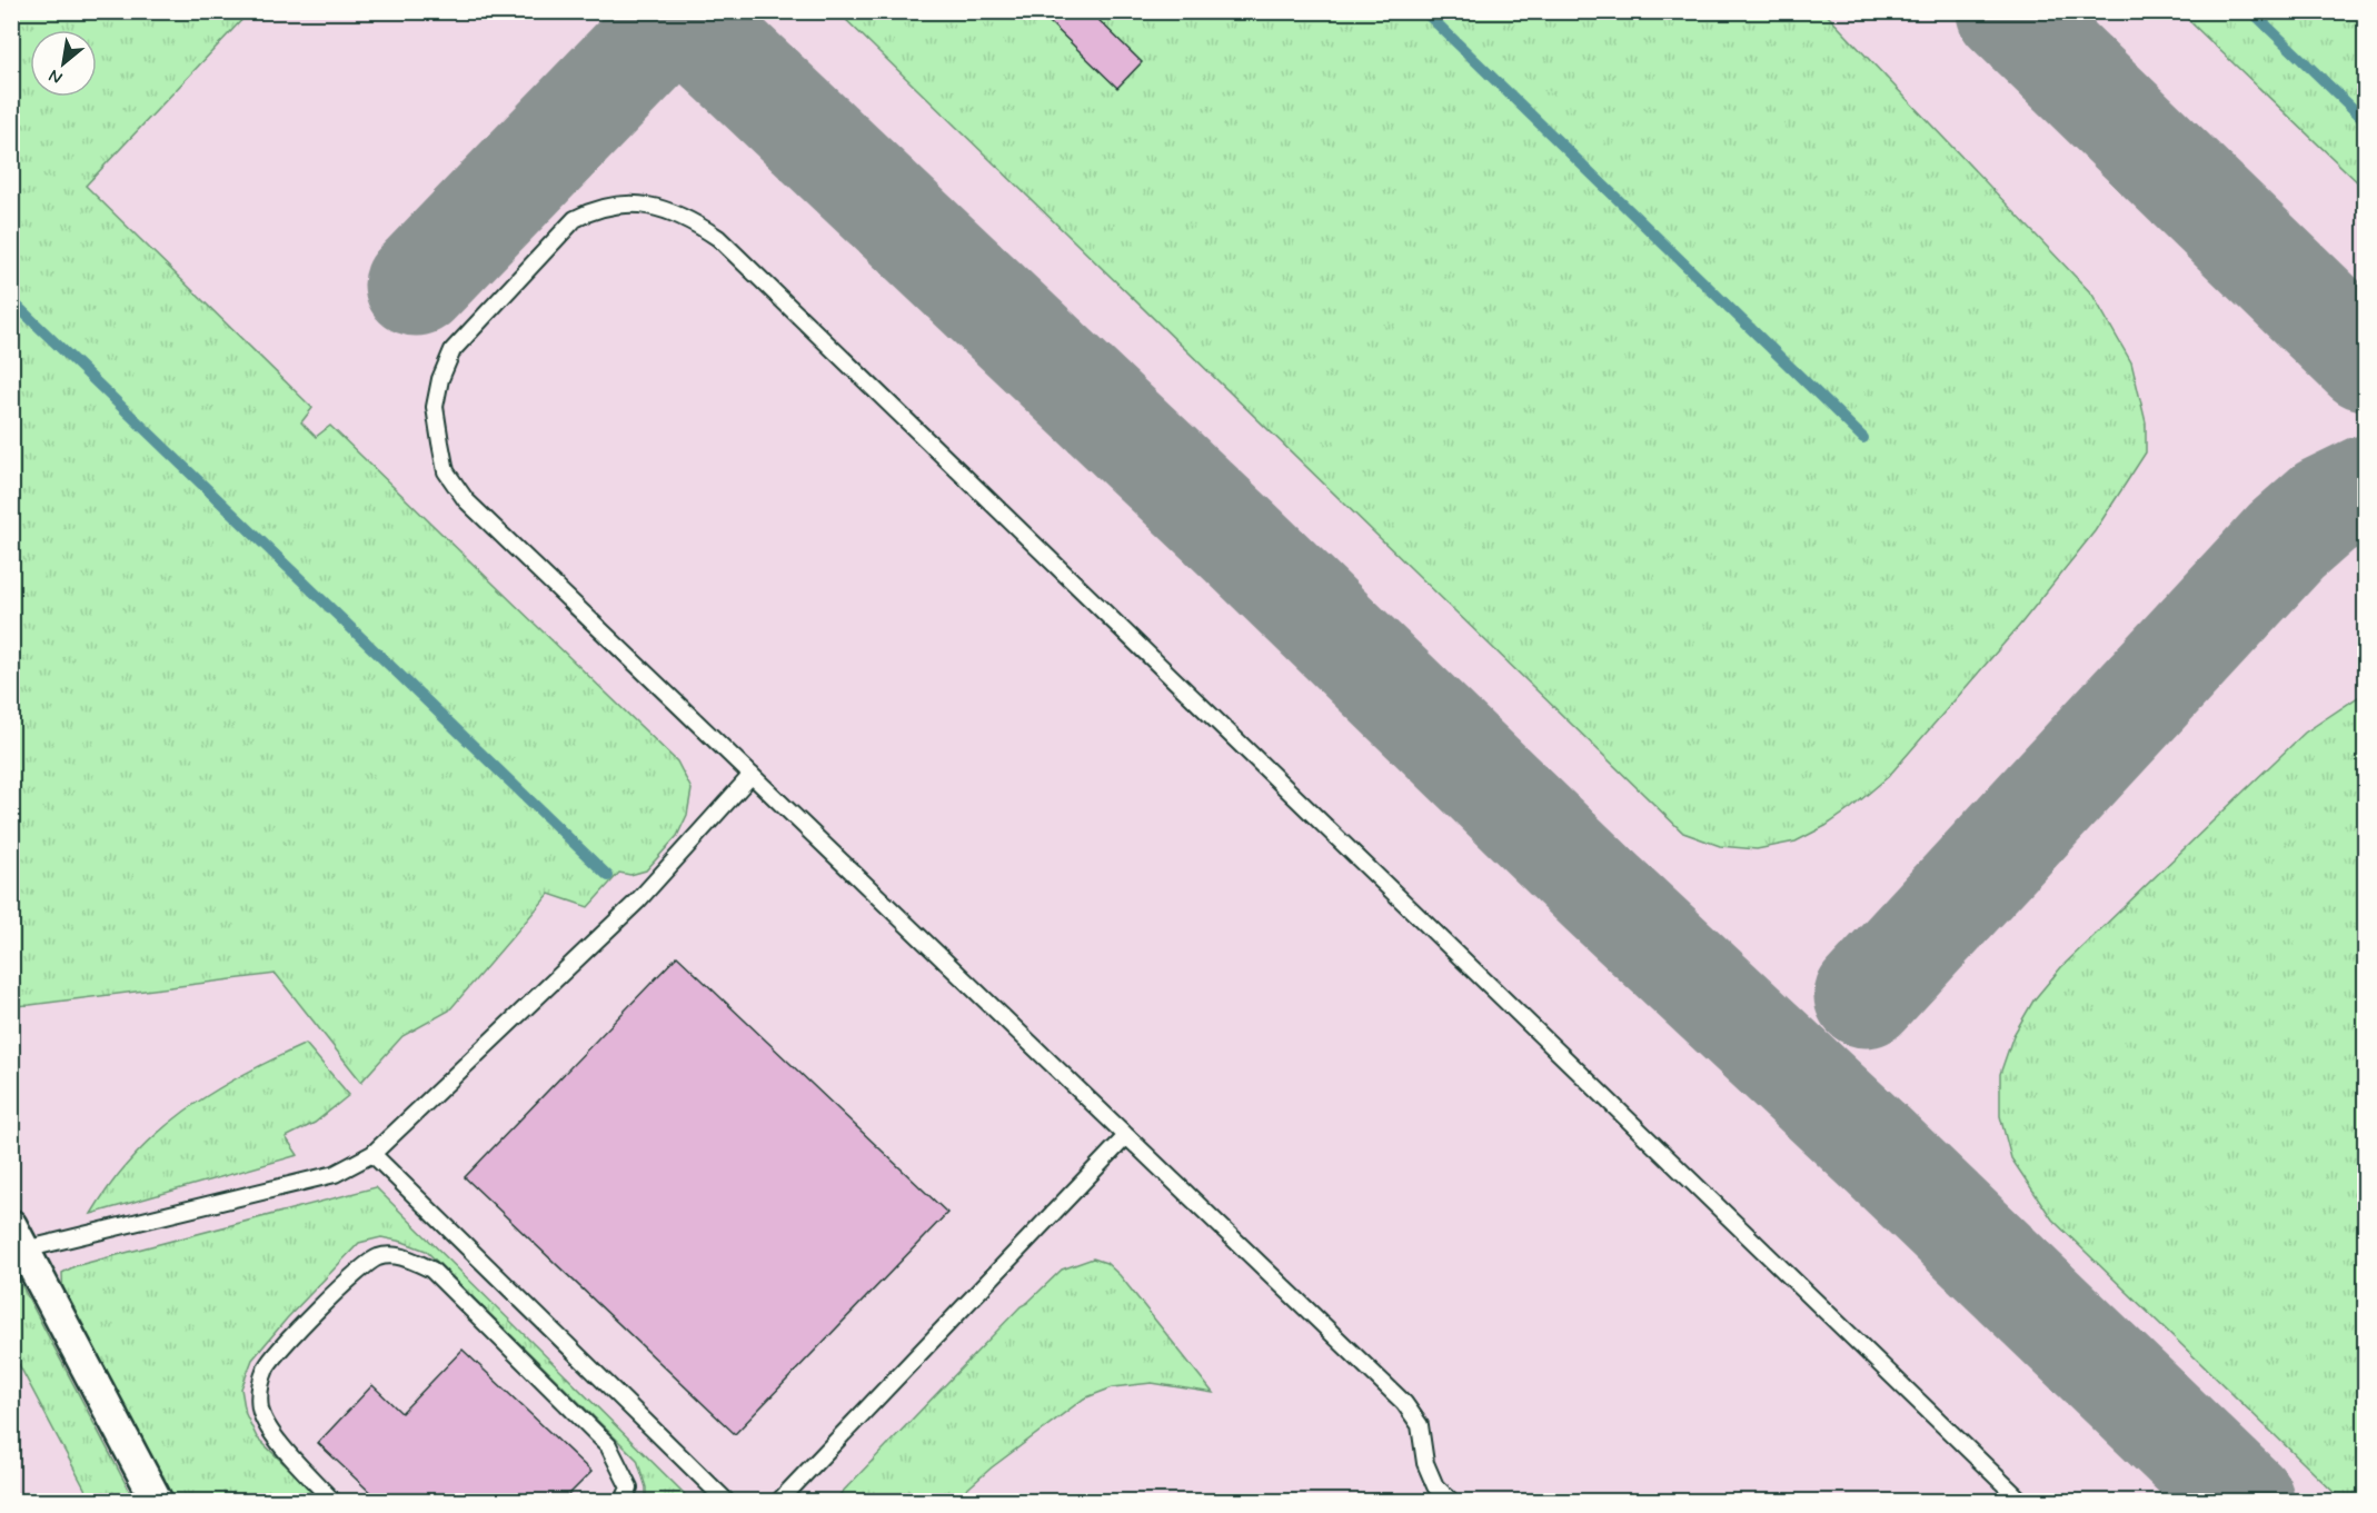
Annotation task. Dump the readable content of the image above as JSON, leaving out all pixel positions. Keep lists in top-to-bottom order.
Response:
{
  "north": "bottom left"
}
